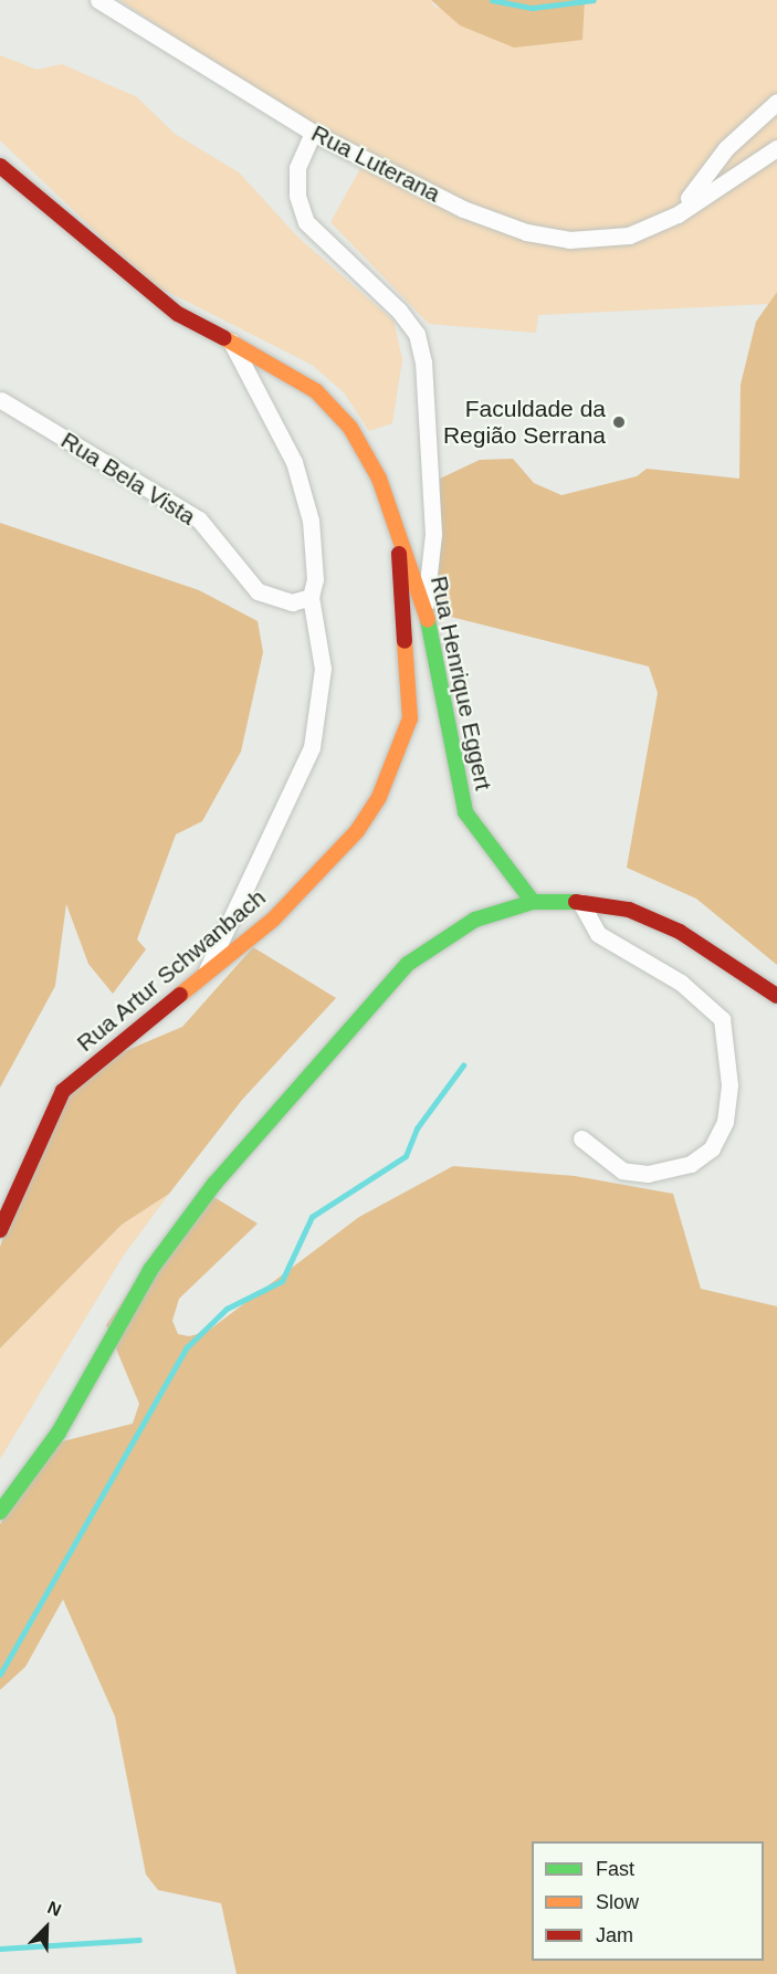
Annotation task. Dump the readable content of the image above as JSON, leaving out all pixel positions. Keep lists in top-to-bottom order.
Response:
{
  "streets": {
    "street": [
      "Rua Luterana",
      "Rua Bela Vista",
      "Rua Henrique Eggert",
      "Rua Artur Schwanbach"
    ]
  },
  "crossings": [
    ["Rua Henrique Eggert", "Rua Artur Schwanbach"]
  ],
  "places": ["Faculdade da Região Serrana"],
  "legend": ["Fast", "Slow", "Jam"],
  "north": "top right"
}
